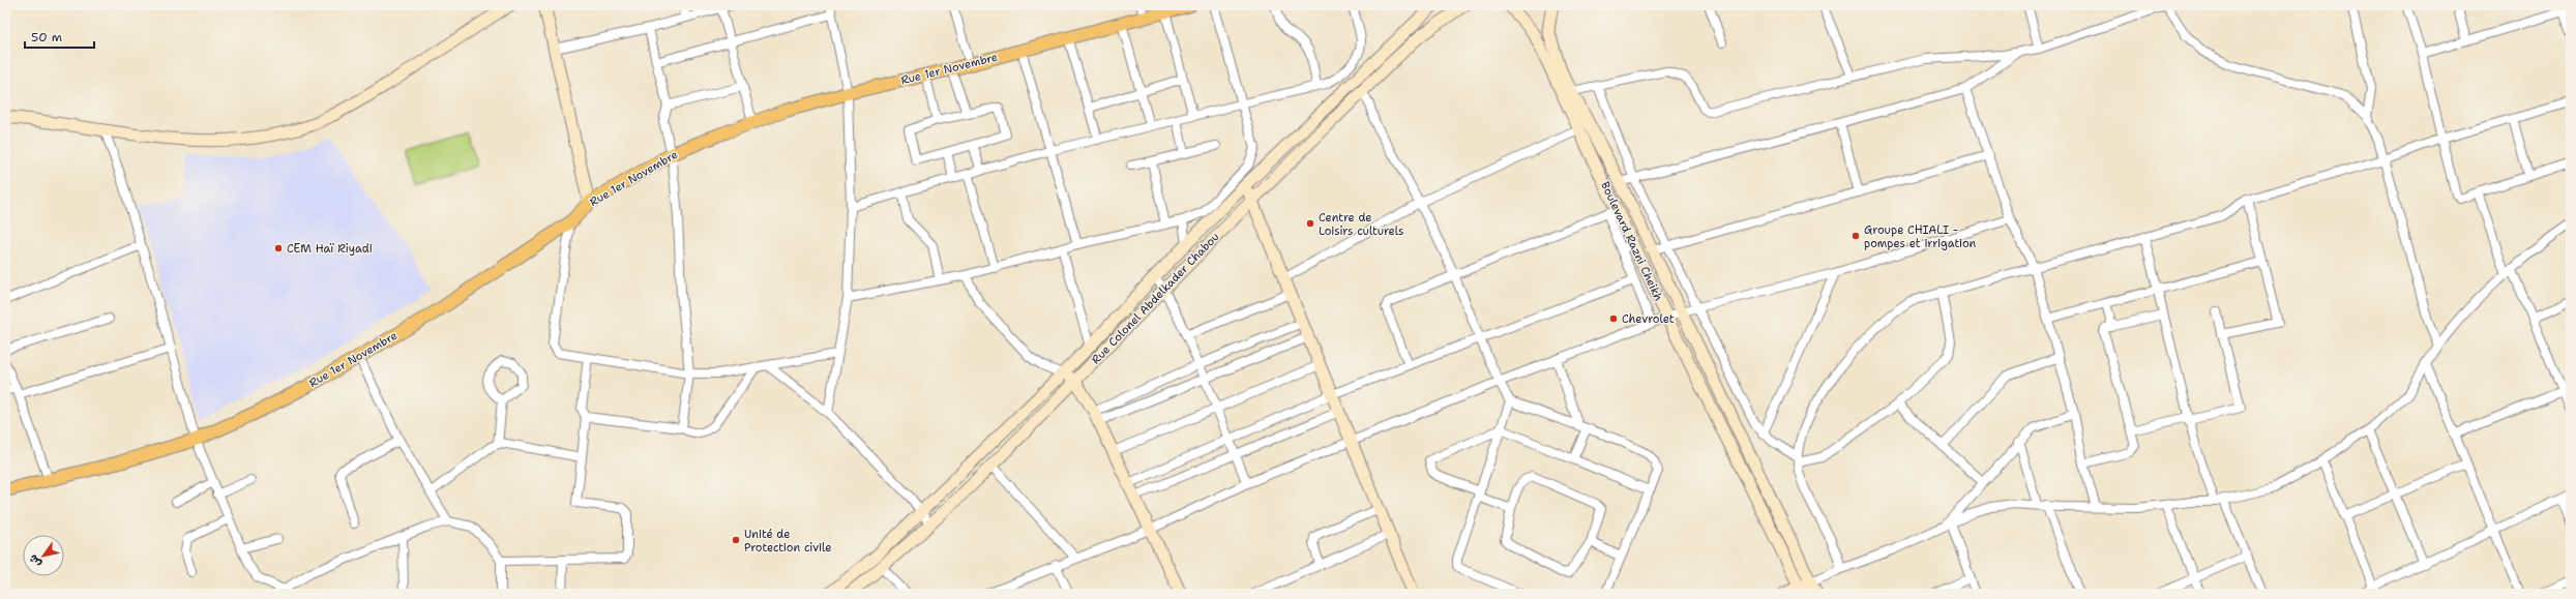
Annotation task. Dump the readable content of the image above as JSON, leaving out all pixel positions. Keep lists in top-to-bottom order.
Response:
{
  "streets": {
    "main road": ["Rue 1er Novembre", "Boulevard Razni Cheikh", "Rue Colonel Abdelkader Chabou"]
  },
  "places": [
    "Centre de Loisirs culturels",
    "Groupe CHIALI - pompes et irrigation",
    "CEM Haï Riyadi",
    "Chevrolet",
    "Unité de Protection civile"
  ],
  "scale_bar": "50 m",
  "north": "bottom left"
}
